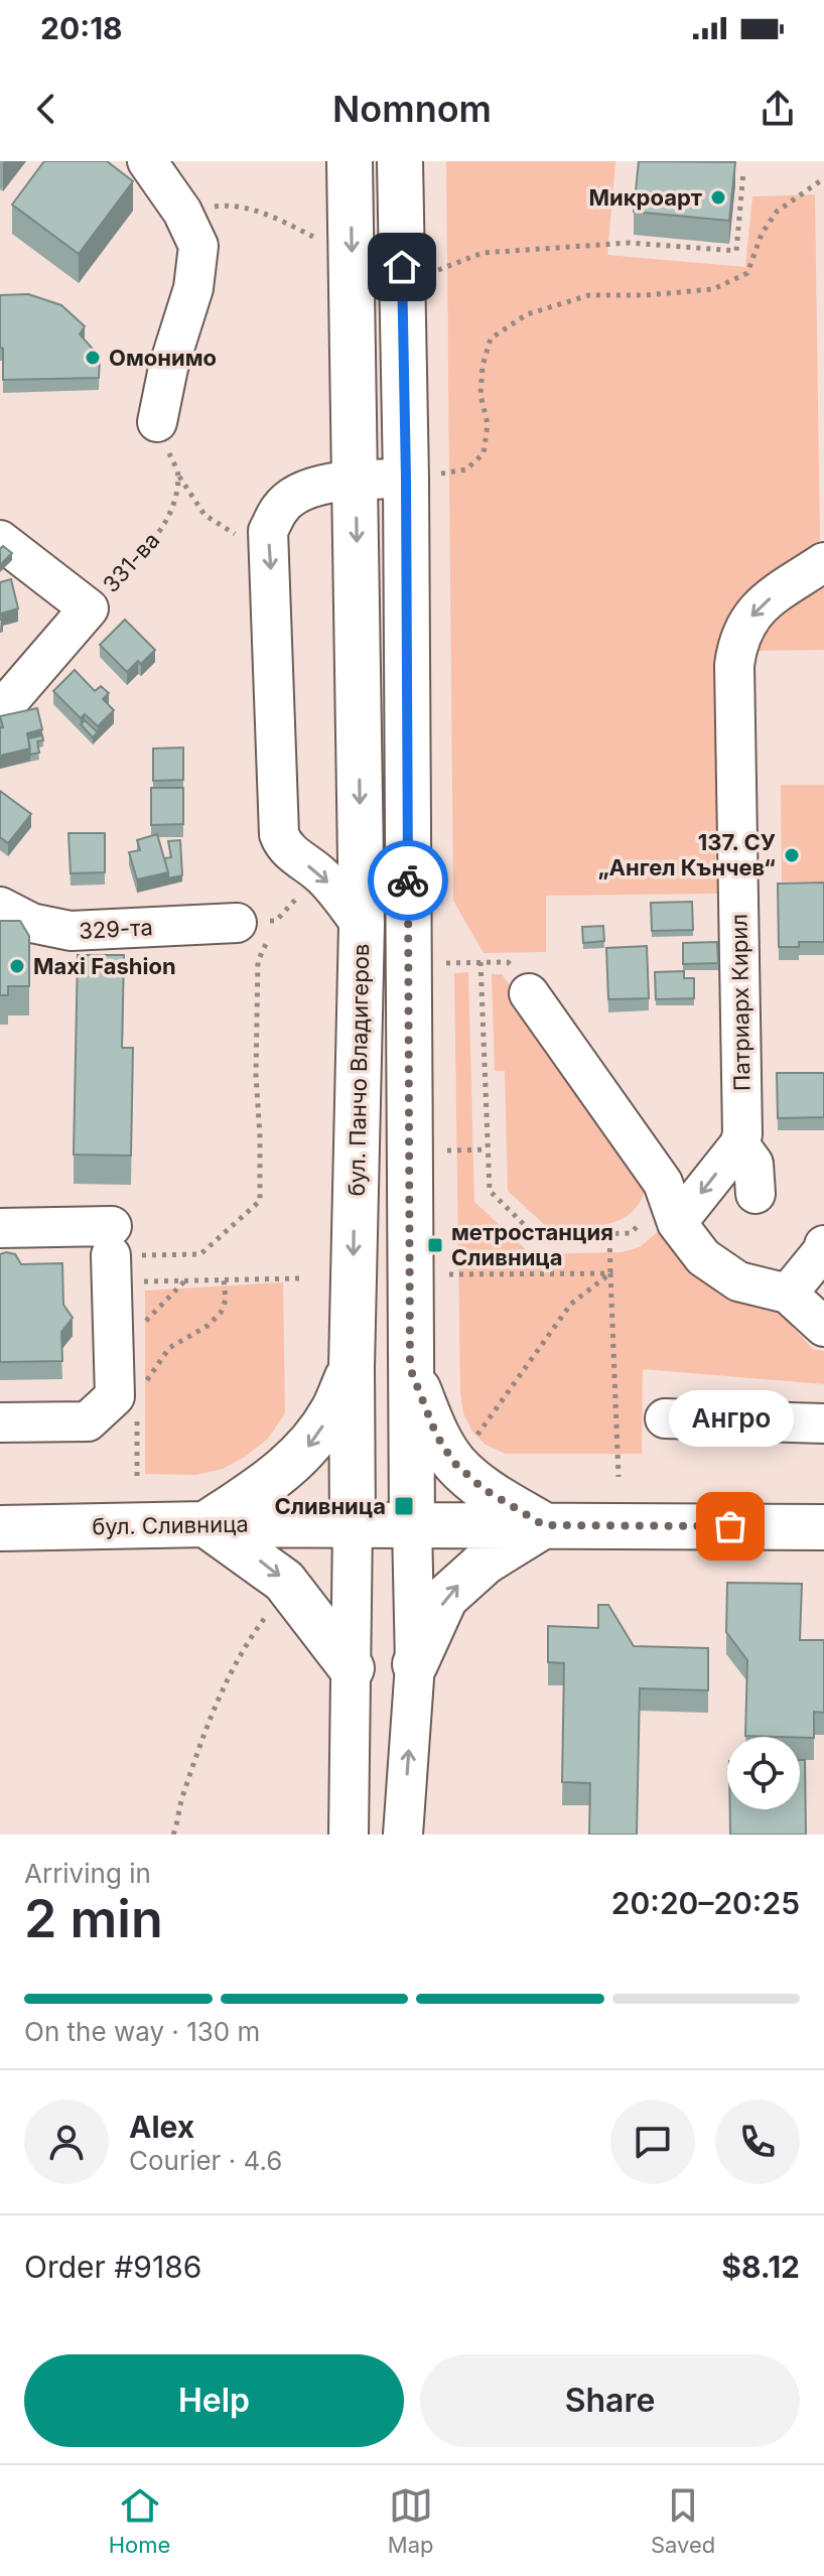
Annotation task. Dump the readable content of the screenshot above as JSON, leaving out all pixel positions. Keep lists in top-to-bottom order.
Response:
{
  "streets": {
    "main road": ["бул. Панчо Владигеров", "бул. Сливница"],
    "street": ["331-ва", "329-та", "Патриарх Кирил"]
  },
  "crossings": [
    ["бул. Панчо Владигеров", "бул. Сливница"]
  ],
  "one_way": ["Патриарх Кирил"],
  "places": {
    "other": [
      "Микроарт",
      "Омонимо",
      "137. СУ „Ангел Кънчев“",
      "Maxi Fashion",
      "Ангро"
    ],
    "transit": ["метростанция Сливница", "Сливница"]
  },
  "page": {
    "status": "20:18",
    "header": "Nomnom",
    "bubble": "Ангро",
    "heading": ["2 min", "Arriving in", "20:20–20:25"],
    "panel": [
      "Alex",
      "Courier · 4.6",
      "Order #9186",
      "$8.12"
    ],
    "bar": "On the way · 130 m",
    "buttons": ["Help", "Share"],
    "tabs": ["Home", "Map", "Saved"]
  }
}
